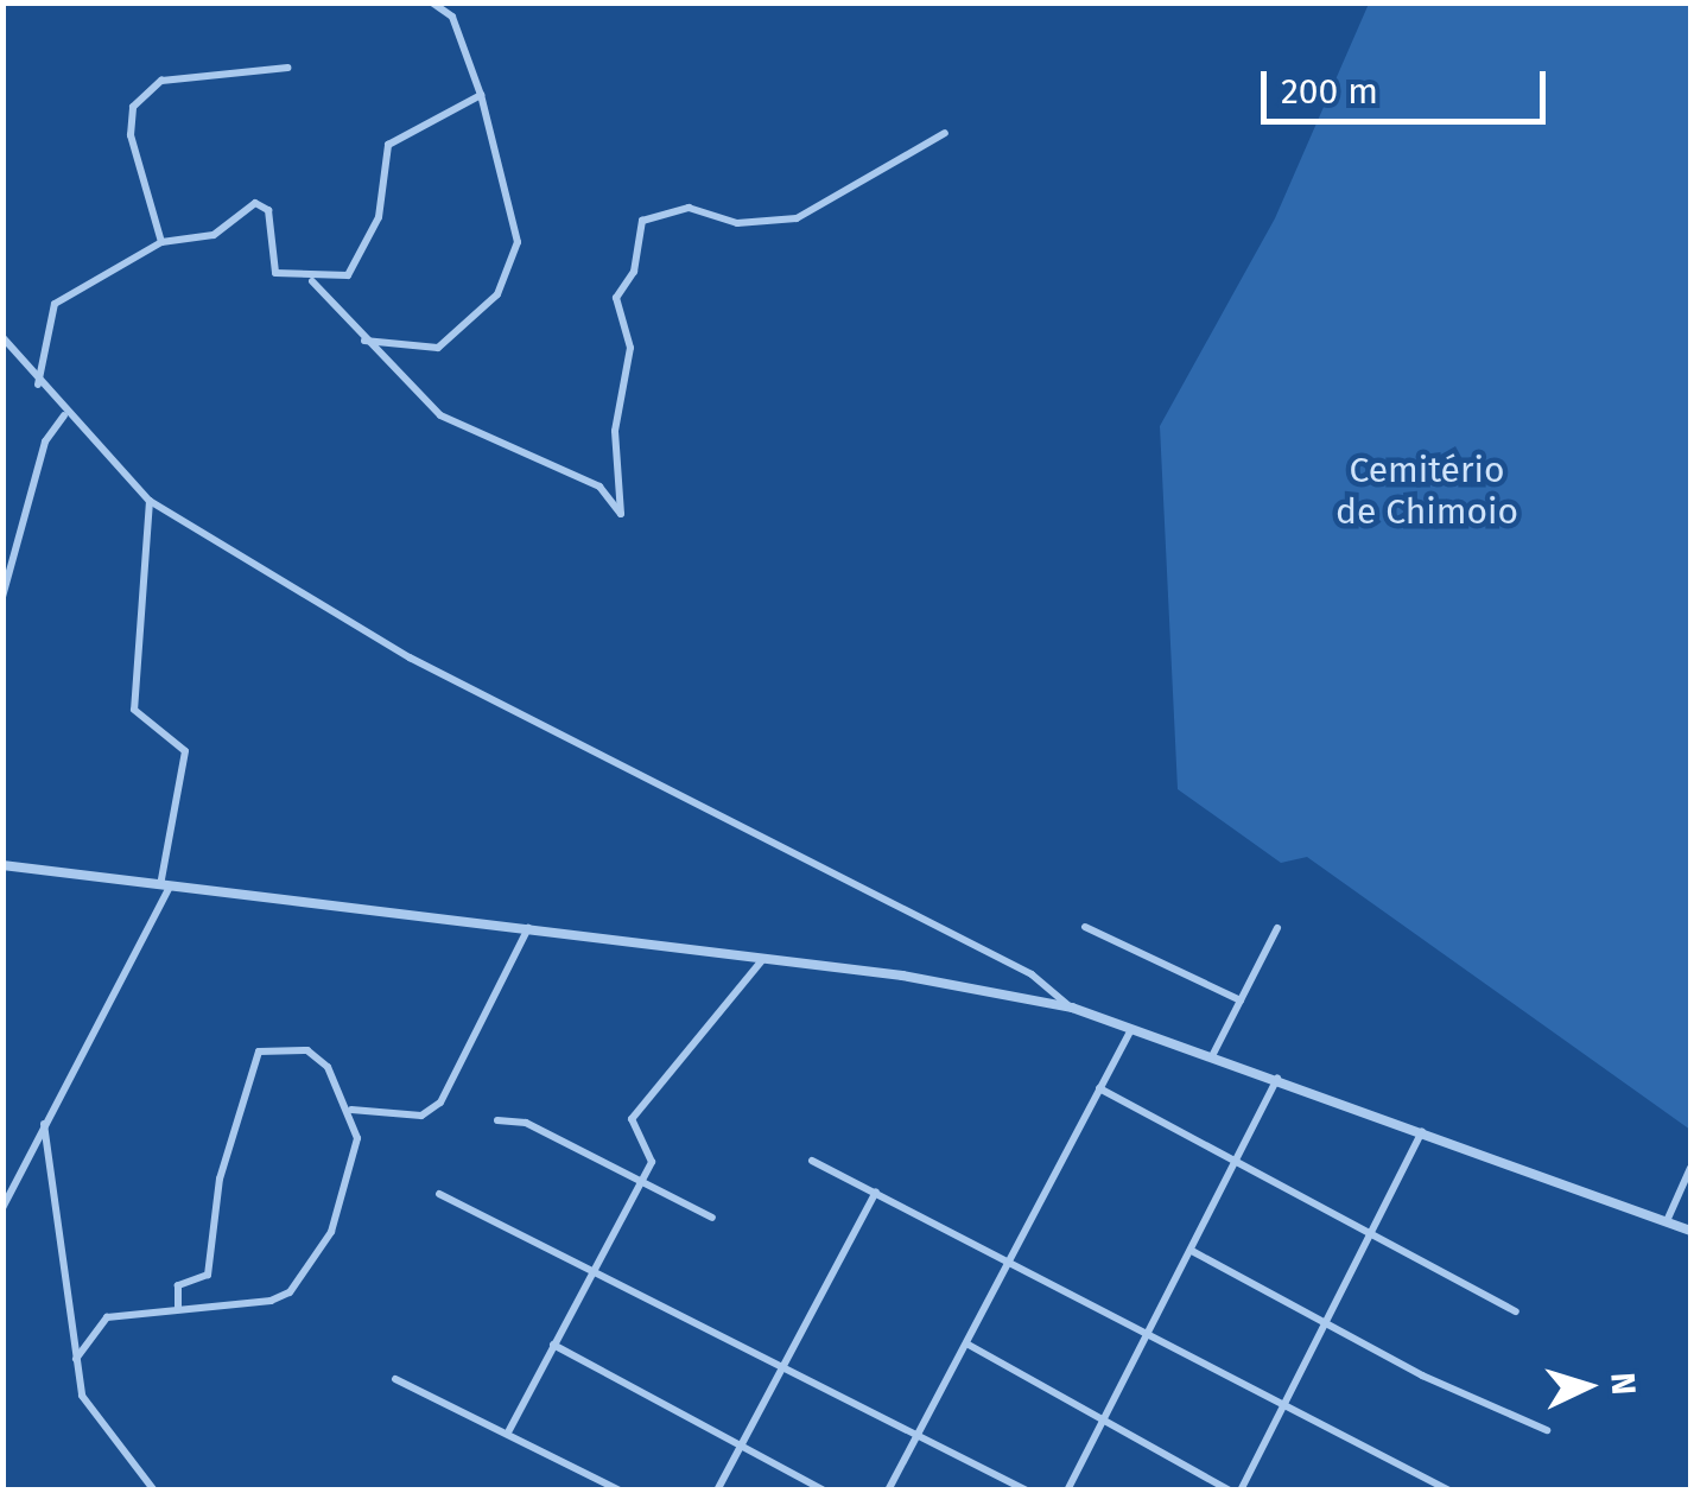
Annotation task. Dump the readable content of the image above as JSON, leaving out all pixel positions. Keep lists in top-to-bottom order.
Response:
{
  "parks": ["Cemitério de Chimoio"],
  "scale_bar": "200 m",
  "north": "right"
}
